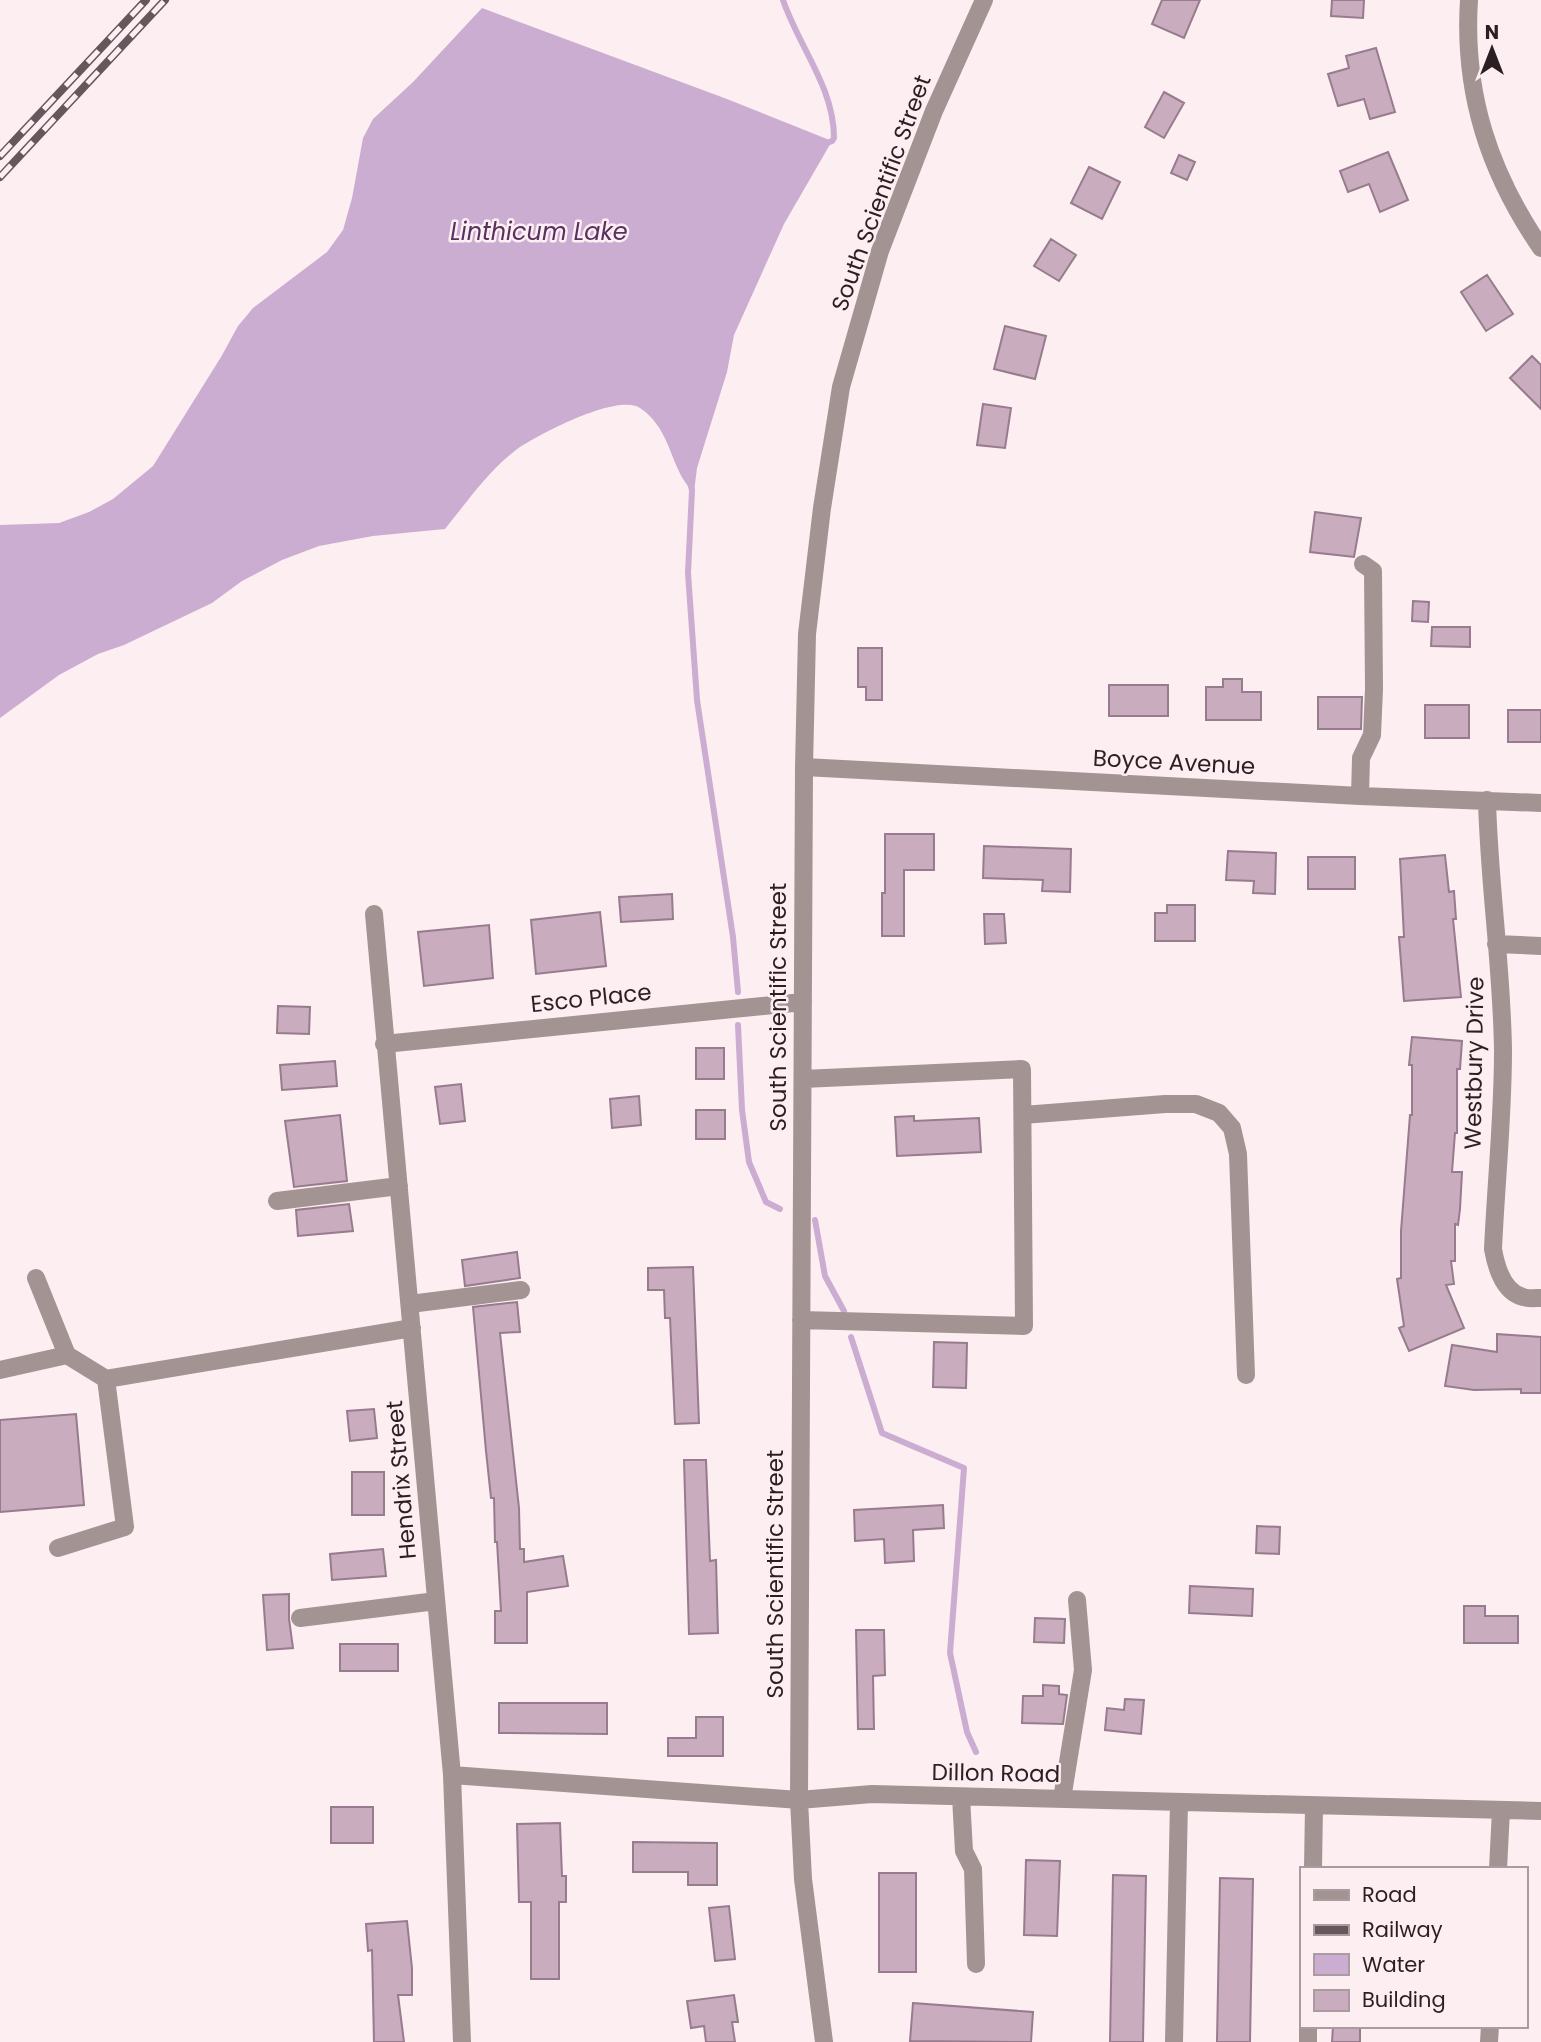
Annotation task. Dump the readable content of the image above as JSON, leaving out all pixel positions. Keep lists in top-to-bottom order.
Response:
{
  "streets": {
    "street": [
      "South Scientific Street",
      "Boyce Avenue",
      "Esco Place",
      "Westbury Drive",
      "Hendrix Street",
      "Dillon Road"
    ]
  },
  "crossings": [
    ["South Scientific Street", "Boyce Avenue"],
    ["South Scientific Street", "Esco Place"],
    ["South Scientific Street", "Dillon Road"],
    ["Boyce Avenue", "Westbury Drive"],
    ["Esco Place", "Hendrix Street"],
    ["Hendrix Street", "Dillon Road"]
  ],
  "water": ["Linthicum Lake"],
  "legend": [
    "Road",
    "Railway",
    "Water",
    "Building"
  ],
  "north": "top"
}
